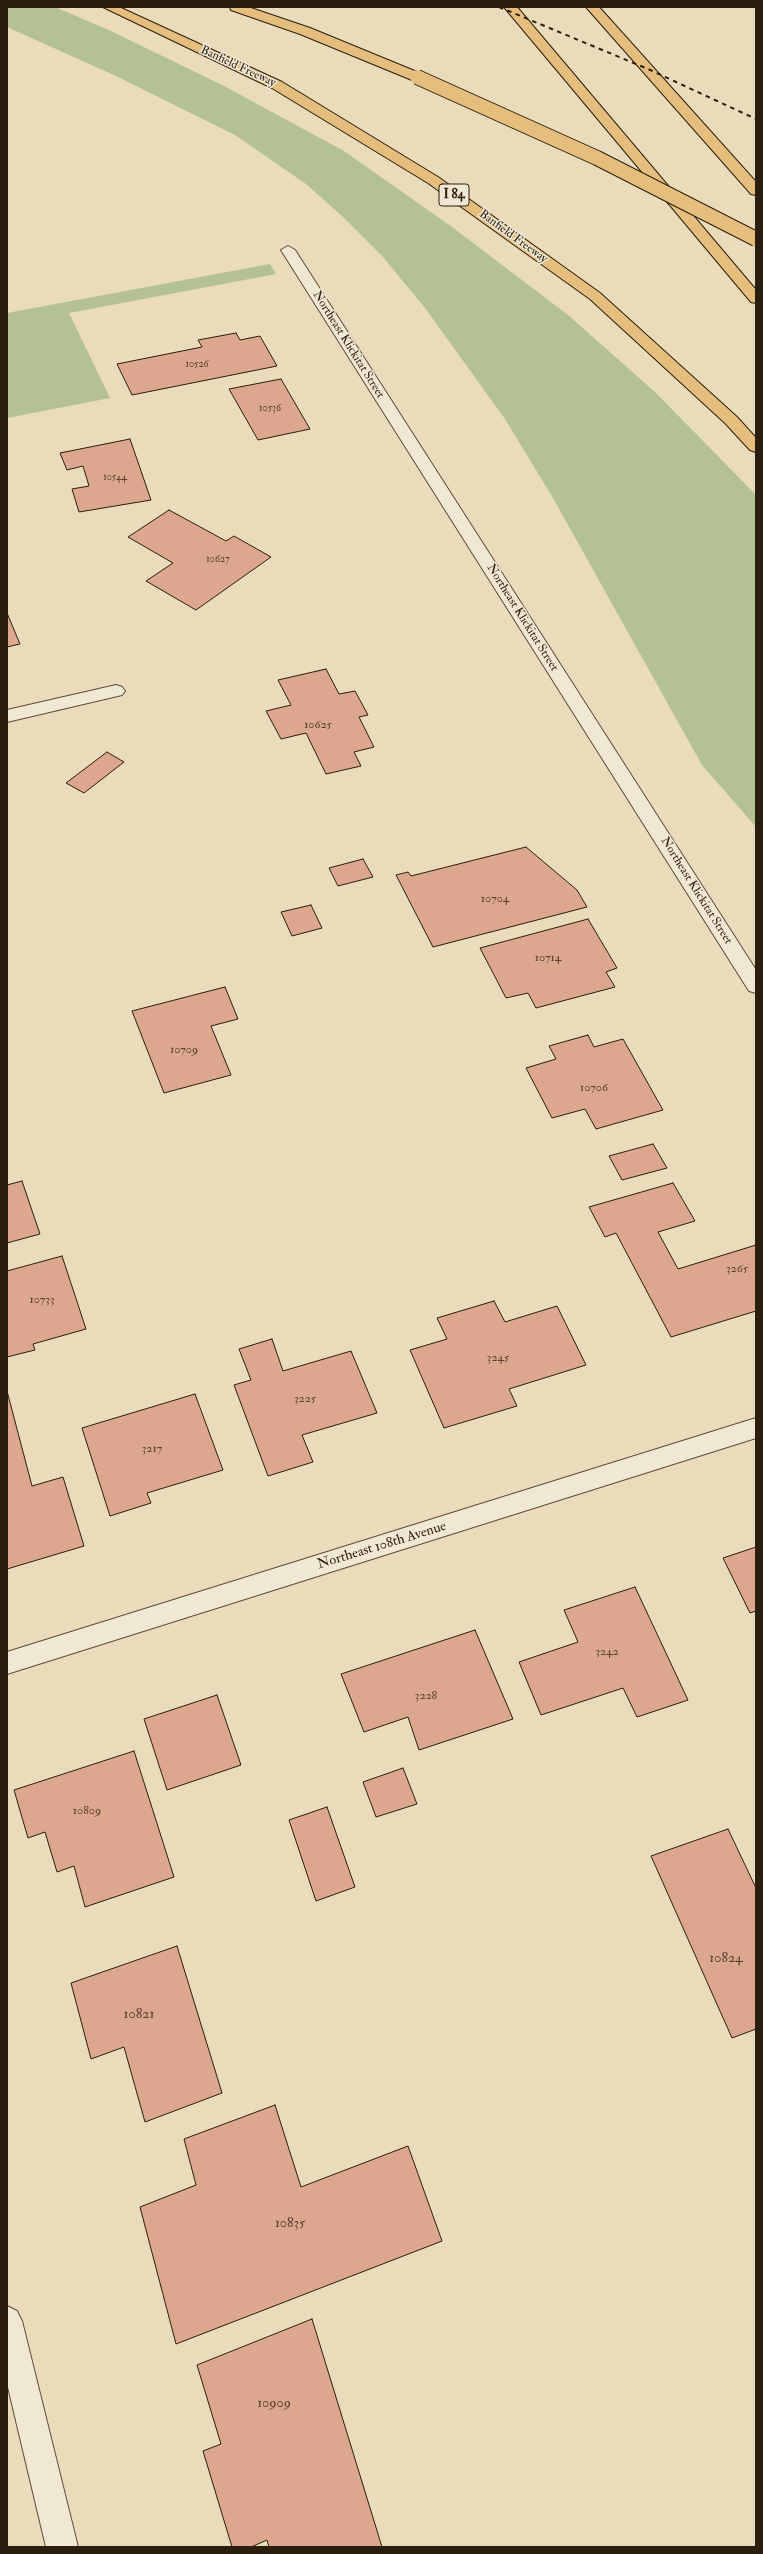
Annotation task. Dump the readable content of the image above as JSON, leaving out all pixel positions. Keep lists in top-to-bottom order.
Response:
{
  "streets": {
    "highway": ["Banfield Freeway", "I 84"],
    "street": ["Northeast Klickitat Street", "Northeast 108th Avenue"]
  },
  "house_numbers": [
    "10526",
    "10536",
    "10544",
    "10627",
    "10625",
    "10704",
    "10714",
    "10709",
    "10706",
    "3265",
    "10733",
    "3245",
    "3225",
    "3217",
    "3242",
    "3228",
    "10809",
    "10824",
    "10821",
    "10835",
    "10909"
  ]
}
